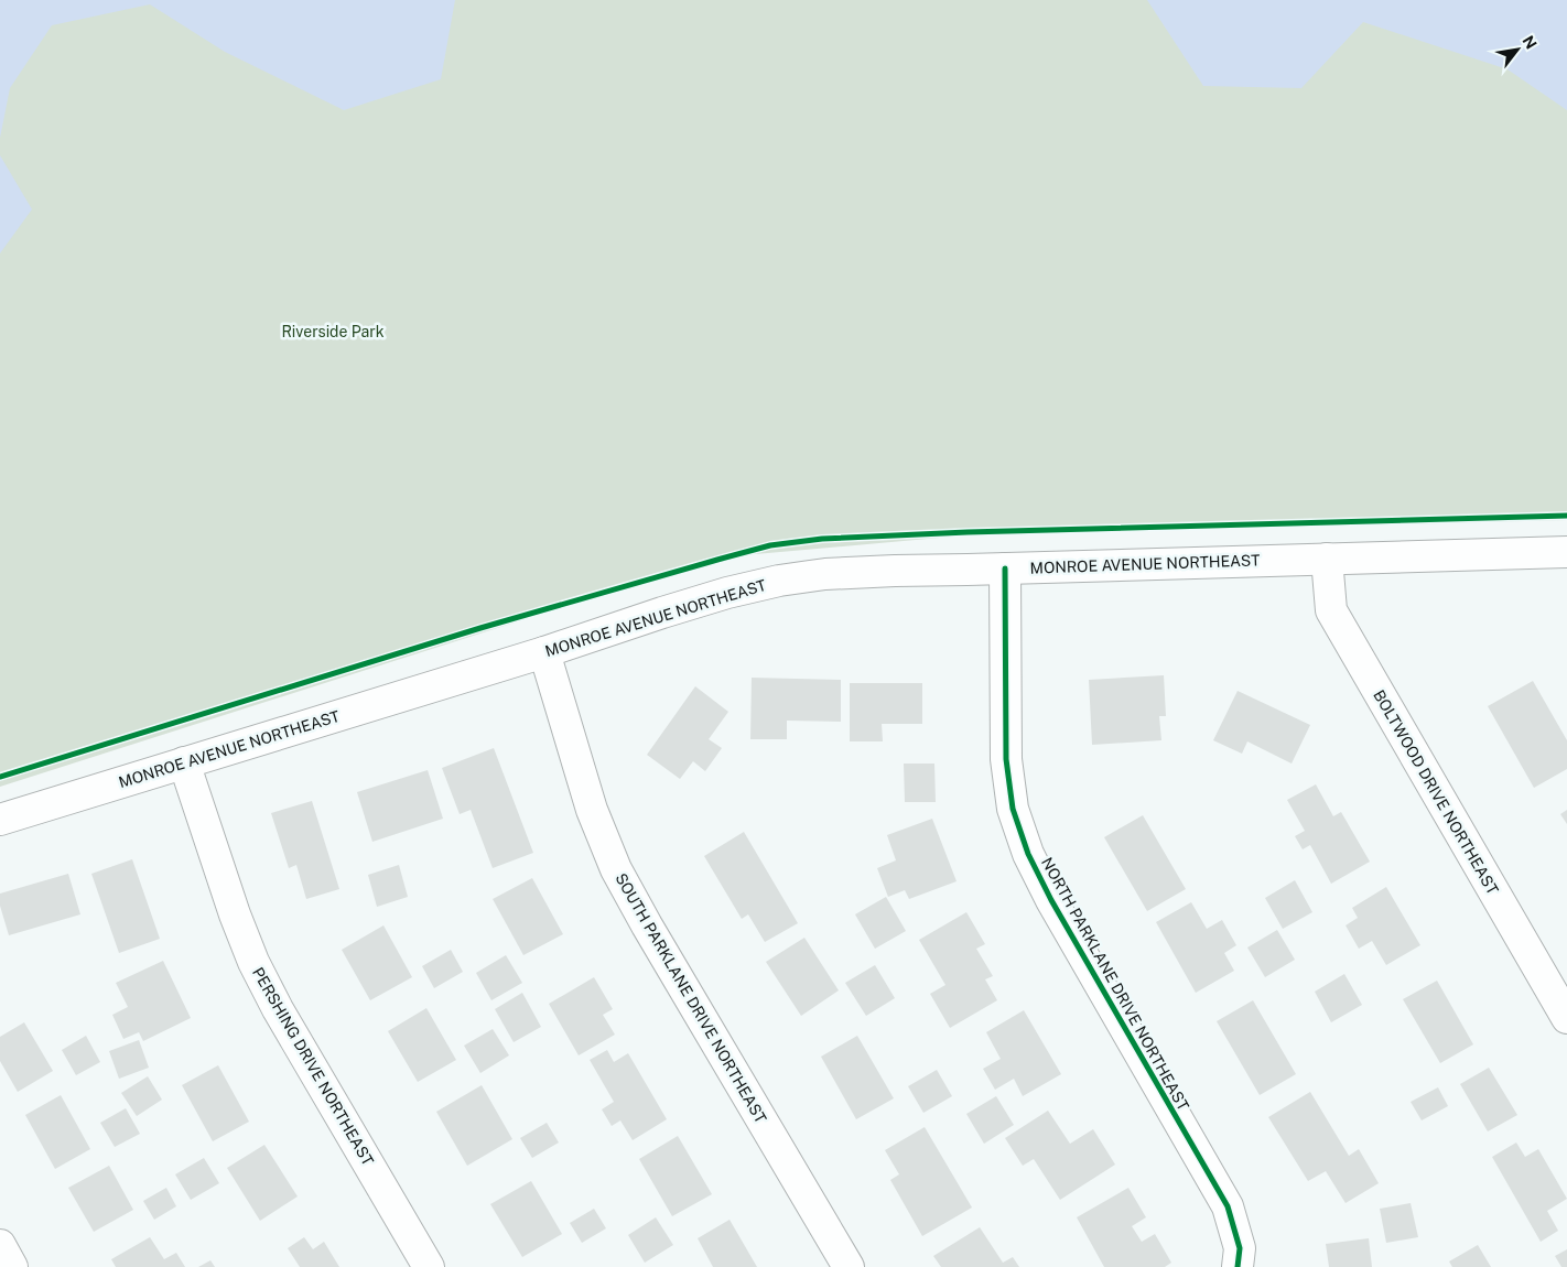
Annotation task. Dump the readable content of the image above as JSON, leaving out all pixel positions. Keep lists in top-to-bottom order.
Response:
{
  "streets": {
    "street": [
      "MONROE AVENUE NORTHEAST",
      "BOLTWOOD DRIVE NORTHEAST",
      "NORTH PARKLANE DRIVE NORTHEAST",
      "SOUTH PARKLANE DRIVE NORTHEAST",
      "PERSHING DRIVE NORTHEAST"
    ]
  },
  "crossings": [
    ["MONROE AVENUE NORTHEAST", "BOLTWOOD DRIVE NORTHEAST"],
    ["MONROE AVENUE NORTHEAST", "NORTH PARKLANE DRIVE NORTHEAST"],
    ["MONROE AVENUE NORTHEAST", "SOUTH PARKLANE DRIVE NORTHEAST"],
    ["MONROE AVENUE NORTHEAST", "PERSHING DRIVE NORTHEAST"]
  ],
  "parks": ["Riverside Park"],
  "north": "top right"
}
